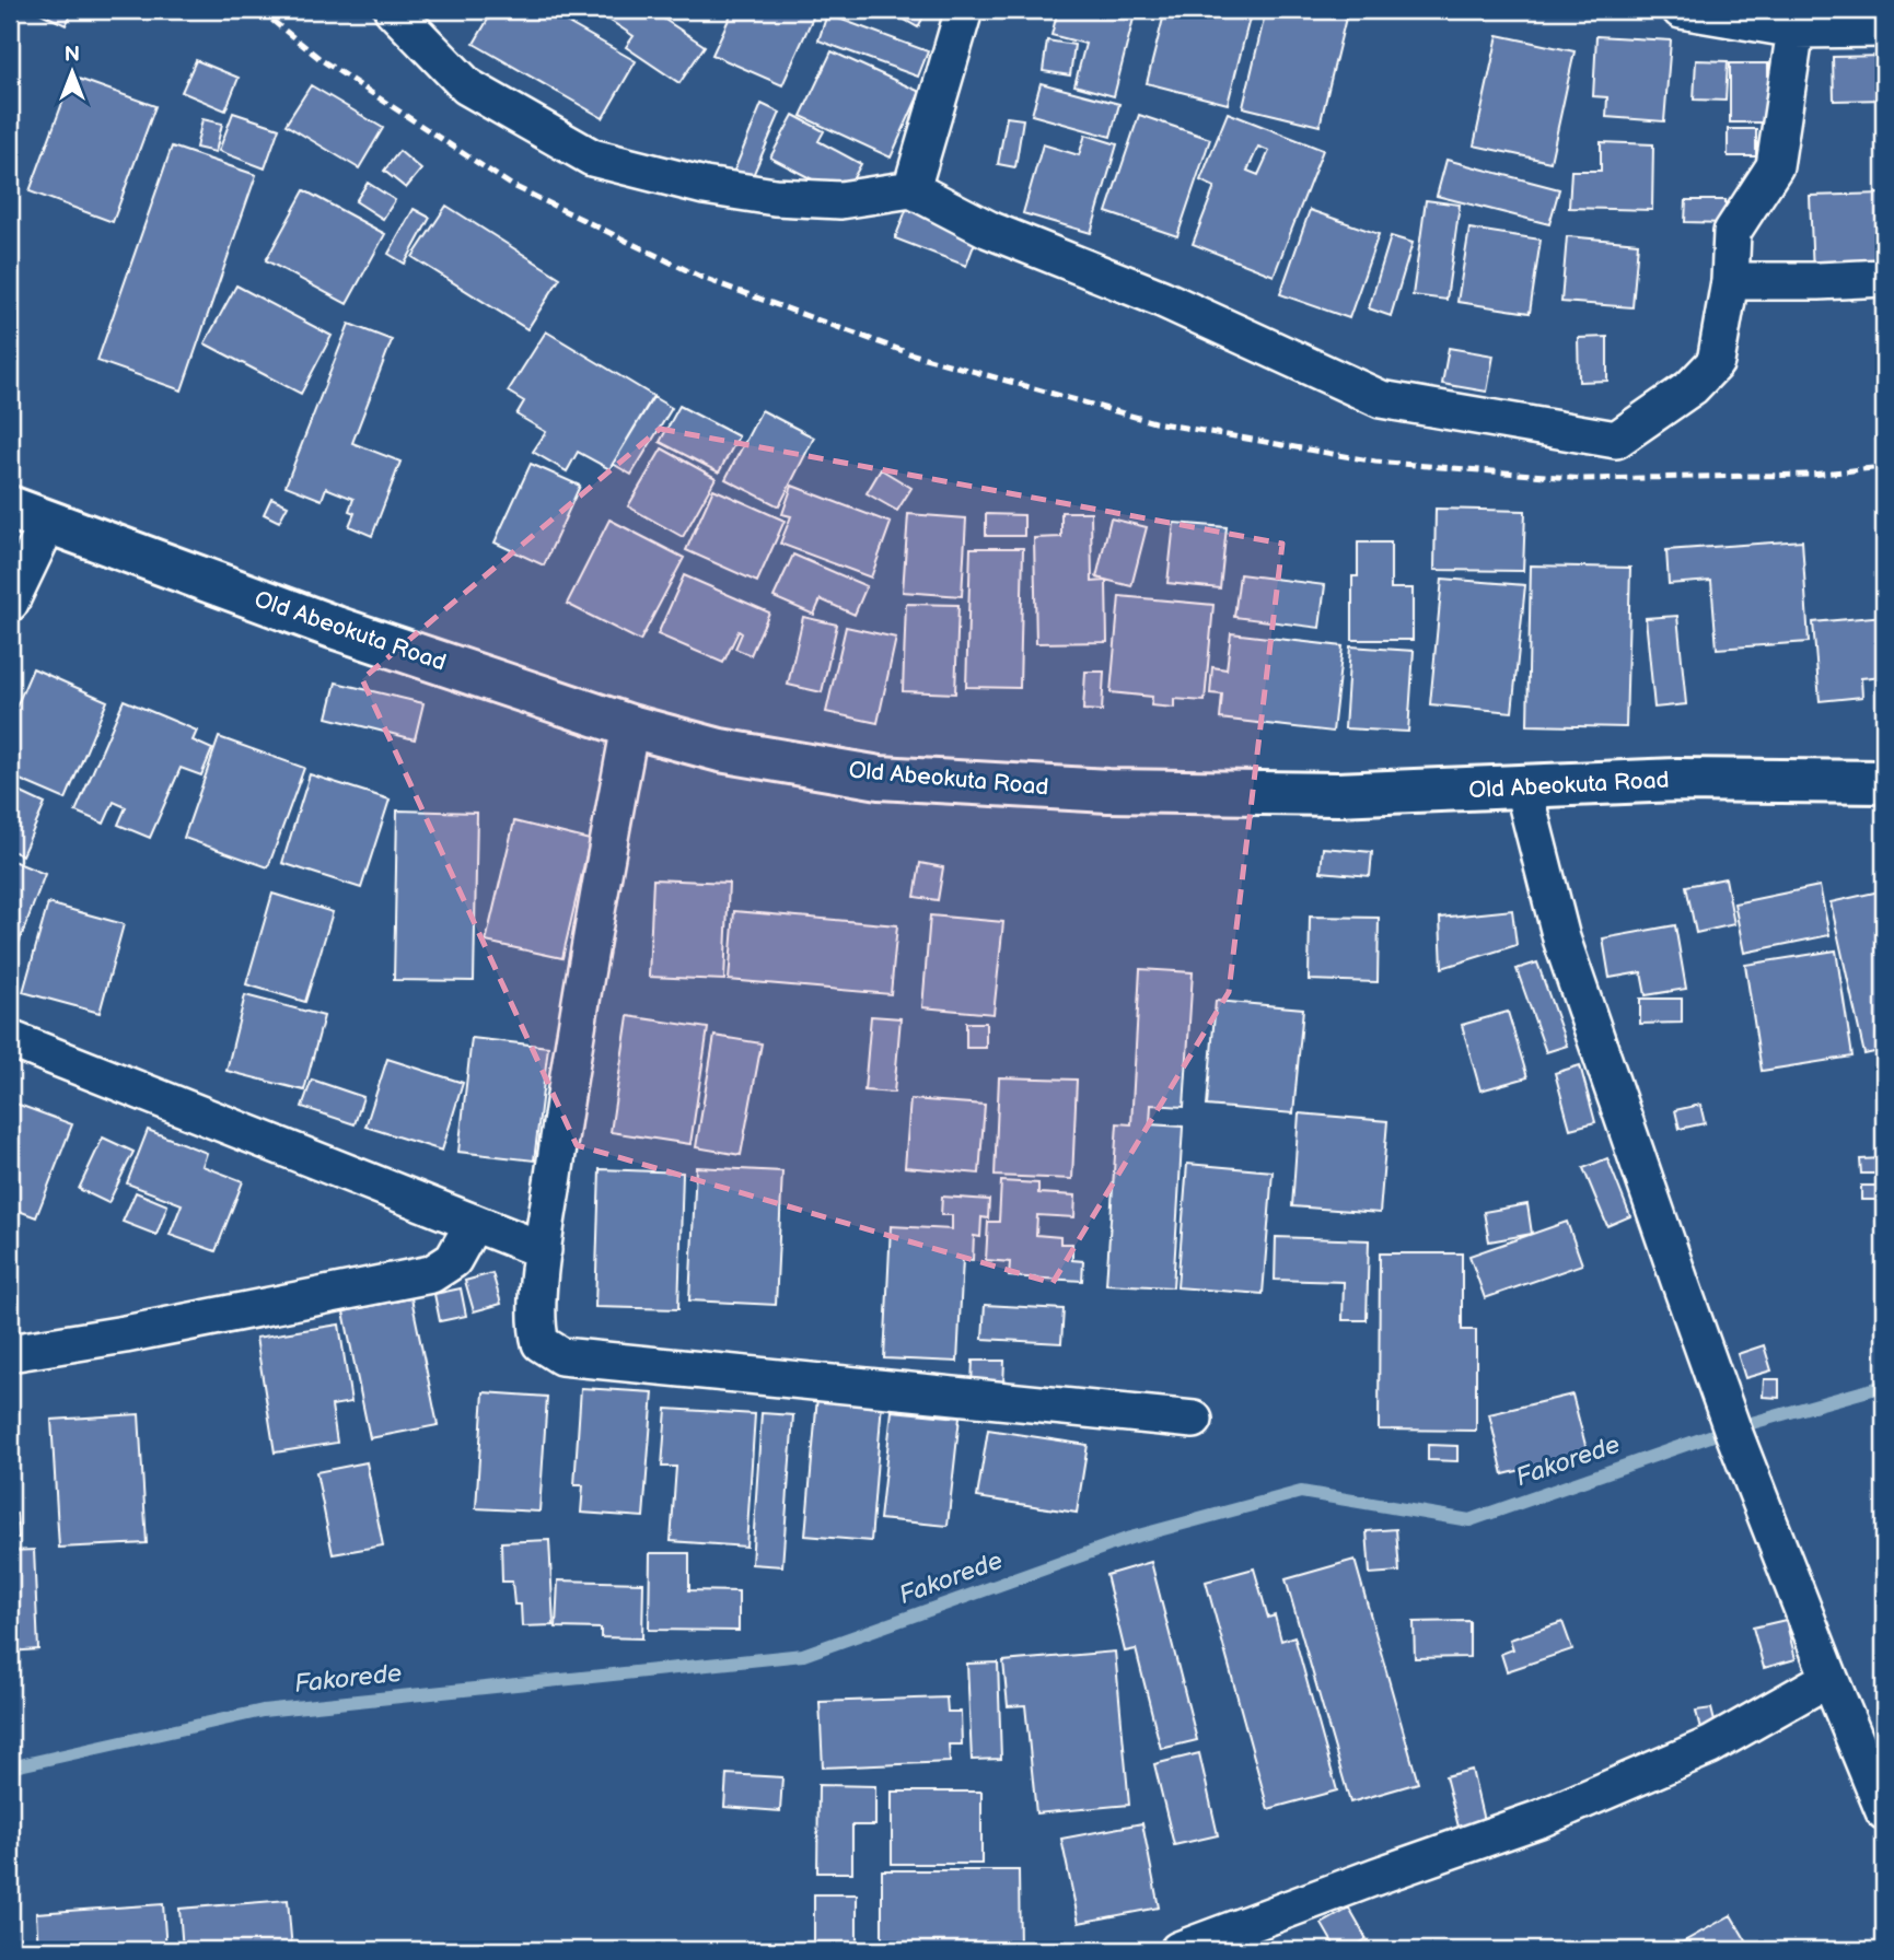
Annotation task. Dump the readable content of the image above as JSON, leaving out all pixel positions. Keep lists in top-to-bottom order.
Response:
{
  "streets": {
    "highway": ["Old Abeokuta Road"]
  },
  "water": ["Fakorede"],
  "north": "top"
}
